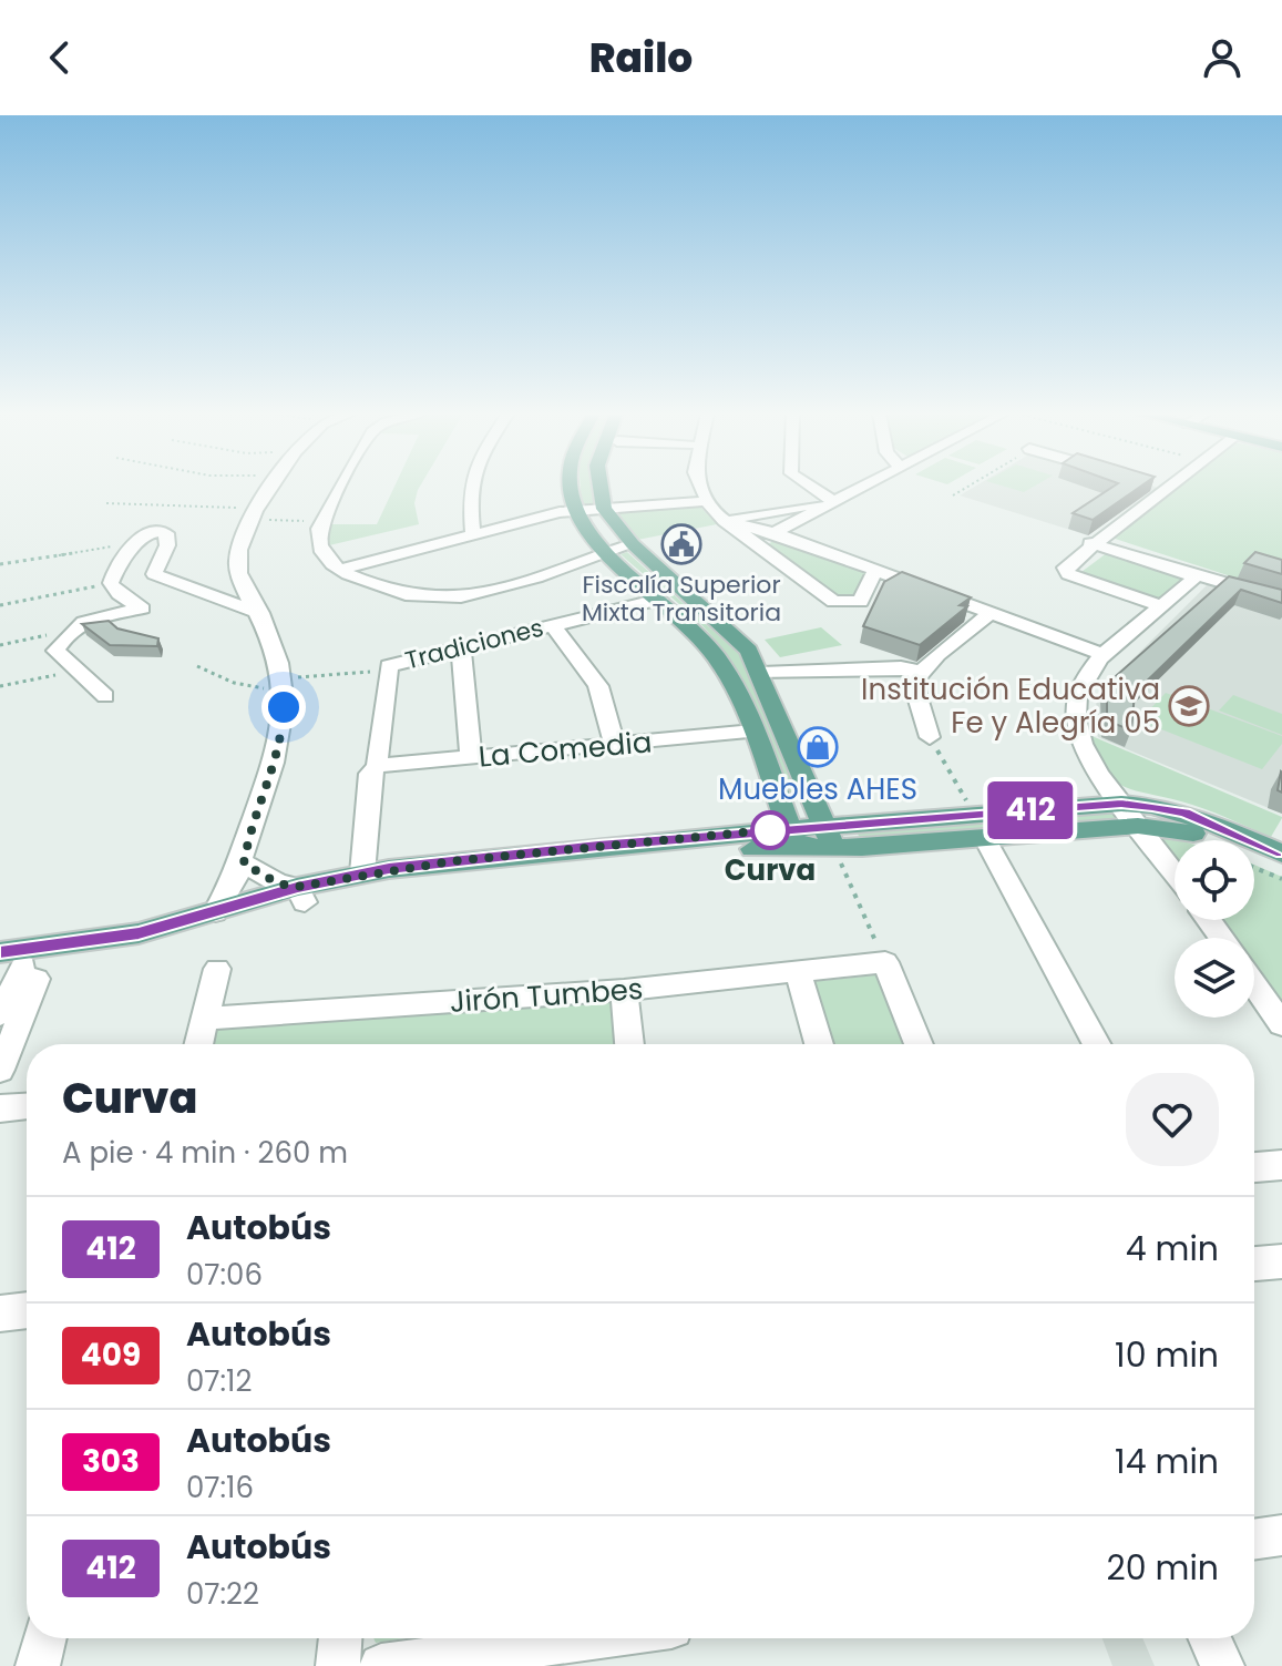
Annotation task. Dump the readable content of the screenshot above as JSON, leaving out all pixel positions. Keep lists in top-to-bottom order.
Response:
{
  "streets": {
    "street": ["Tradiciones", "La Comedia", "Jirón Tumbes"]
  },
  "crossings": [
    ["Tradiciones", "La Comedia"]
  ],
  "places": {
    "public building": ["Fiscalía Superior Mixta Transitoria"],
    "school or university": ["Institución Educativa Fe y Alegría 05"],
    "shop": ["Muebles AHES"],
    "other": ["Curva"]
  },
  "lines": ["bus line 412"],
  "page": {
    "header": "Railo",
    "on_map": "412",
    "heading": ["Curva", "A pie · 4 min · 260 m"],
    "list": [
      {
        "mark": "412",
        "name": "Autobús",
        "note": "07:06",
        "value": "4 min"
      },
      {
        "mark": "409",
        "name": "Autobús",
        "note": "07:12",
        "value": "10 min"
      },
      {
        "mark": "303",
        "name": "Autobús",
        "note": "07:16",
        "value": "14 min"
      },
      {
        "mark": "412",
        "name": "Autobús",
        "note": "07:22",
        "value": "20 min"
      }
    ]
  }
}
